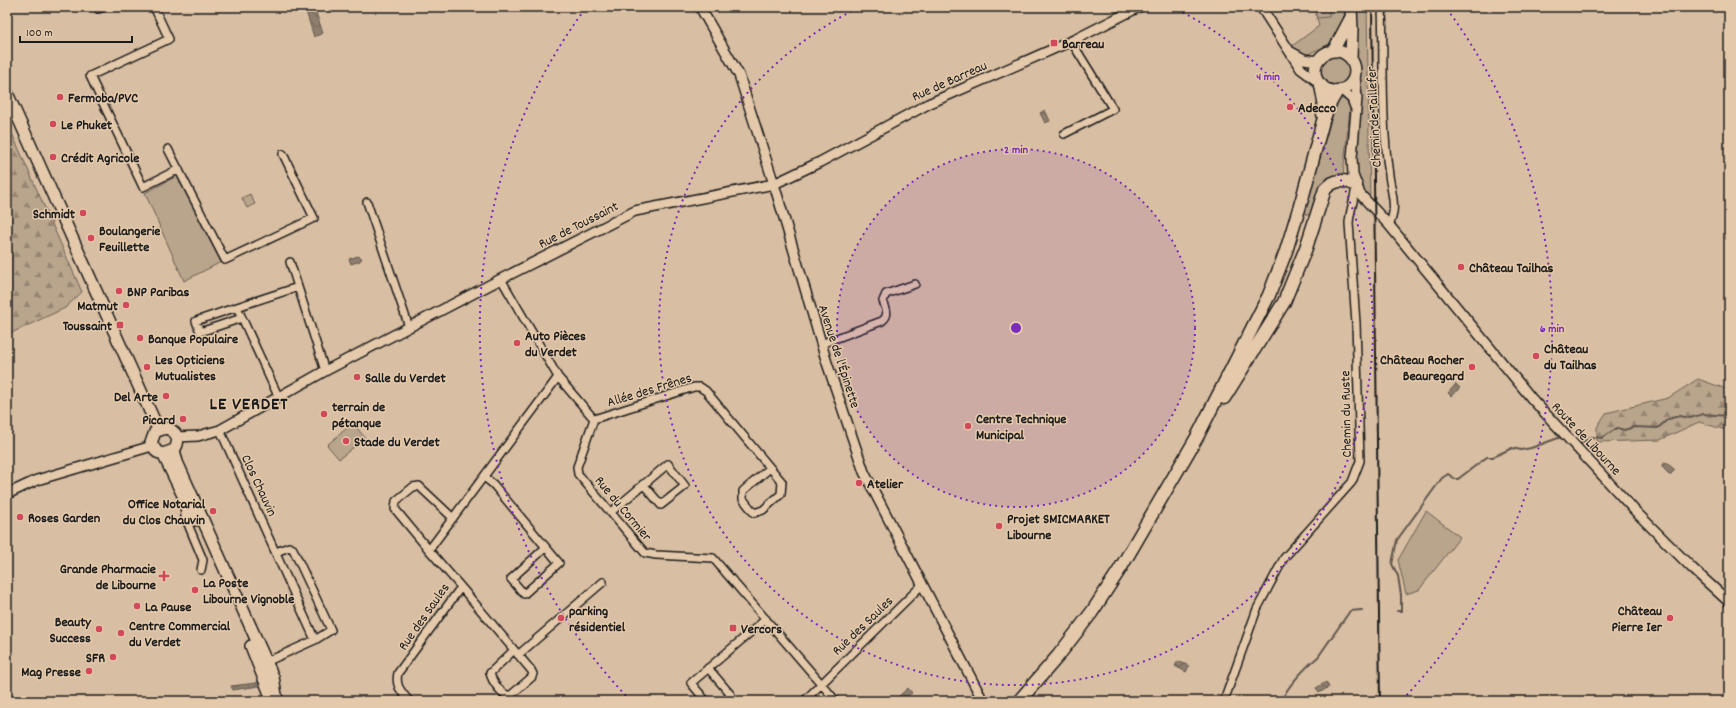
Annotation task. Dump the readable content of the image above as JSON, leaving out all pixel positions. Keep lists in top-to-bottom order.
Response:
{
  "streets": {
    "street": [
      "Rue de Barreau",
      "Chemin de Taillefer",
      "Rue de Toussaint",
      "Avenue de l'Épinette",
      "Allée des Frênes",
      "Chemin du Ruste",
      "Route de Libourne",
      "Clos Chauvin",
      "Rue du Cormier",
      "Rue des Saules"
    ]
  },
  "crossings": [
    ["Rue de Barreau", "Rue de Toussaint"],
    ["Rue de Barreau", "Avenue de l'Épinette"],
    ["Chemin de Taillefer", "Route de Libourne"],
    ["Rue de Toussaint", "Avenue de l'Épinette"],
    ["Rue de Toussaint", "Clos Chauvin"],
    ["Avenue de l'Épinette", "Rue des Saules"],
    ["Allée des Frênes", "Rue du Cormier"],
    ["Chemin du Ruste", "Route de Libourne"],
    ["Rue du Cormier", "Rue des Saules"]
  ],
  "districts": ["LE VERDET"],
  "places": {
    "transit": ["Barreau", "Toussaint", "Vercors"],
    "other": [
      "Fermoba/PVC",
      "Adecco",
      "Le Phuket",
      "Crédit Agricole",
      "Schmidt",
      "Boulangerie Feuillette",
      "Château Tailhas",
      "BNP Paribas",
      "Matmut",
      "Banque Populaire",
      "Auto Pièces du Verdet",
      "Château du Tailhas",
      "Les Opticiens Mutualistes",
      "Château Rocher Beauregard",
      "Salle du Verdet",
      "Del Arte",
      "terrain de pétanque",
      "Picard",
      "Centre Technique Municipal",
      "Stade du Verdet",
      "Atelier",
      "Office Notarial du Clos Chauvin",
      "Roses Garden",
      "Projet SMICMARKET Libourne",
      "La Poste Libourne Vignoble",
      "La Pause",
      "parking résidentiel",
      "Château Pierre Ier",
      "Beauty Success",
      "Centre Commercial du Verdet",
      "SFR",
      "Mag Presse"
    ],
    "health": ["Grande Pharmacie de Libourne"]
  },
  "scale_bar": "100 m",
  "rings": ["4 min", "2 min", "6 min"]
}
